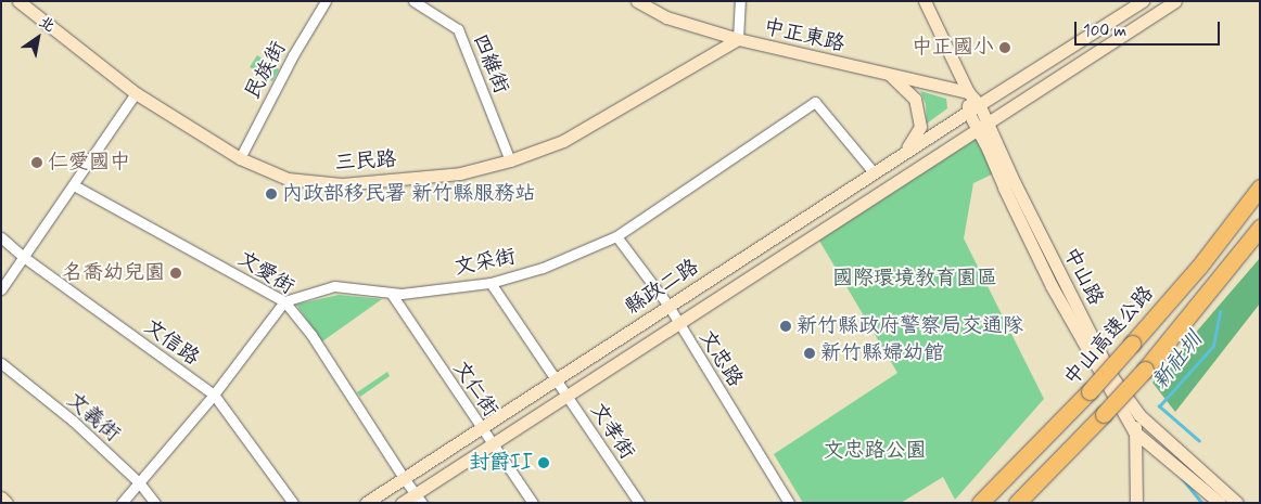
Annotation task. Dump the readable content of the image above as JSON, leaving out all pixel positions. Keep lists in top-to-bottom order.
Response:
{
  "streets": {
    "highway": ["中山高速公路"],
    "street": [
      "中正東路",
      "四維街",
      "民族街",
      "三民路",
      "文采街",
      "文愛街",
      "中山路",
      "縣政二路",
      "文信路",
      "文忠路",
      "文仁街",
      "文義街",
      "文孝街"
    ]
  },
  "crossings": [
    ["中正東路", "三民路"],
    ["中正東路", "中山路"],
    ["四維街", "三民路"],
    ["民族街", "三民路"],
    ["文采街", "文愛街"],
    ["文采街", "縣政二路"],
    ["文采街", "文忠路"],
    ["文采街", "文仁街"],
    ["文采街", "文孝街"],
    ["文愛街", "縣政二路"],
    ["中山路", "縣政二路"],
    ["縣政二路", "文忠路"],
    ["縣政二路", "文仁街"],
    ["縣政二路", "文孝街"]
  ],
  "water": ["新社圳"],
  "parks": ["國際環境教育園區", "文忠路公園"],
  "places": [
    "中正國小",
    "仁愛國中",
    "內政部移民署 新竹縣服務站",
    "名喬幼兒園",
    "新竹縣政府警察局交通隊",
    "新竹縣婦幼館",
    "封爵II"
  ],
  "scale_bar": "100 m",
  "north": "top right"
}
